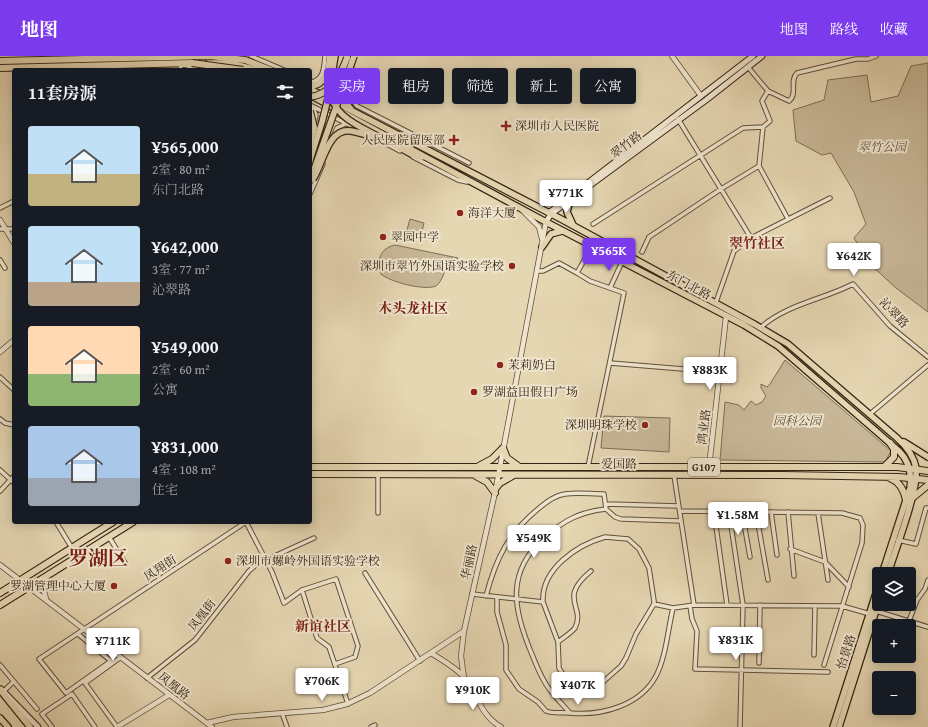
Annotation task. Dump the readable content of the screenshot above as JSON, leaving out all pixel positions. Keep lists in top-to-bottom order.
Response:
{
  "streets": {
    "highway": ["爱国路", "G107"],
    "main road": ["翠竹路", "东门北路", "怡景路"],
    "street": [
      "沁翠路",
      "鸿业路",
      "华丽路",
      "凤翔街",
      "凤凰街",
      "凤凰路"
    ]
  },
  "crossings": [
    ["翠竹路", "东门北路"],
    ["翠竹路", "华丽路"],
    ["东门北路", "沁翠路"],
    ["东门北路", "鸿业路"],
    ["东门北路", "爱国路"],
    ["东门北路", "华丽路"],
    ["鸿业路", "爱国路"],
    ["爱国路", "华丽路"],
    ["凤翔街", "凤凰路"],
    ["凤凰街", "凤凰路"]
  ],
  "districts": [
    "翠竹社区",
    "木头龙社区",
    "罗湖区",
    "新谊社区"
  ],
  "parks": ["翠竹公园", "园科公园"],
  "places": {
    "health": ["深圳市人民医院", "人民医院留医部"],
    "other": [
      "海洋大厦",
      "翠园中学",
      "深圳市翠竹外国语实验学校",
      "茉莉奶白",
      "罗湖益田假日广场",
      "深圳明珠学校",
      "深圳市螺岭外国语实验学校",
      "罗湖管理中心大厦"
    ]
  },
  "page": {
    "header": "地图",
    "nav": ["地图", "路线", "收藏"],
    "chip": [
      "买房",
      "租房",
      "筛选",
      "新上",
      "公寓"
    ],
    "heading": "11套房源",
    "list": [
      {
        "name": "¥565,000",
        "note": "2室 · 80 m² · 东门北路"
      },
      {
        "name": "¥642,000",
        "note": "3室 · 77 m² · 沁翠路"
      },
      {
        "name": "¥549,000",
        "note": "2室 · 60 m² · 公寓"
      },
      {
        "name": "¥831,000",
        "note": "4室 · 108 m² · 住宅"
      }
    ],
    "price": [
      "¥771K",
      "¥565K",
      "¥642K",
      "¥883K",
      "¥1.58M",
      "¥549K",
      "¥831K",
      "¥711K",
      "¥706K",
      "¥407K",
      "¥910K"
    ],
    "map_buttons": ["+", "−"]
  }
}
